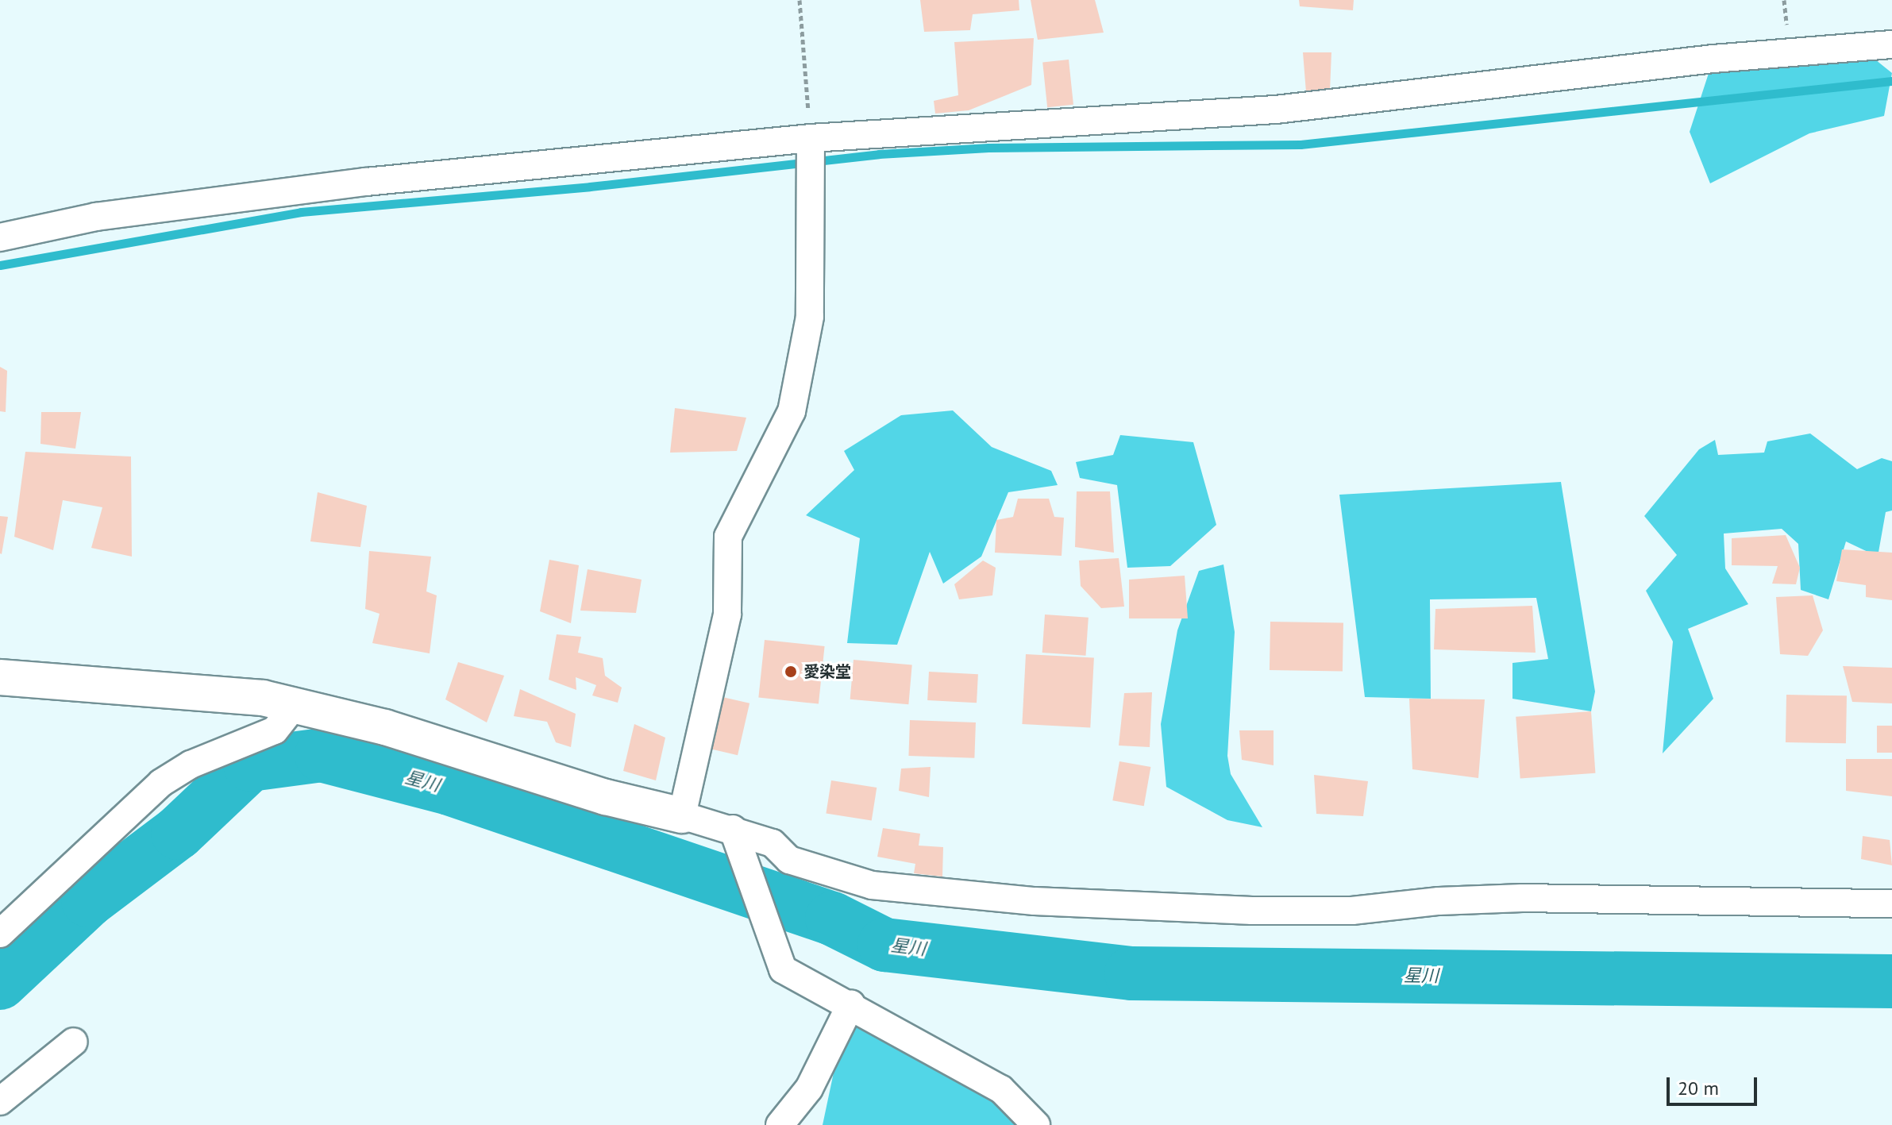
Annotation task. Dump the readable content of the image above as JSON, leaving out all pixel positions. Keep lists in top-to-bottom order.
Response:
{
  "water": ["星川"],
  "places": ["愛染堂"],
  "scale_bar": "20 m"
}
